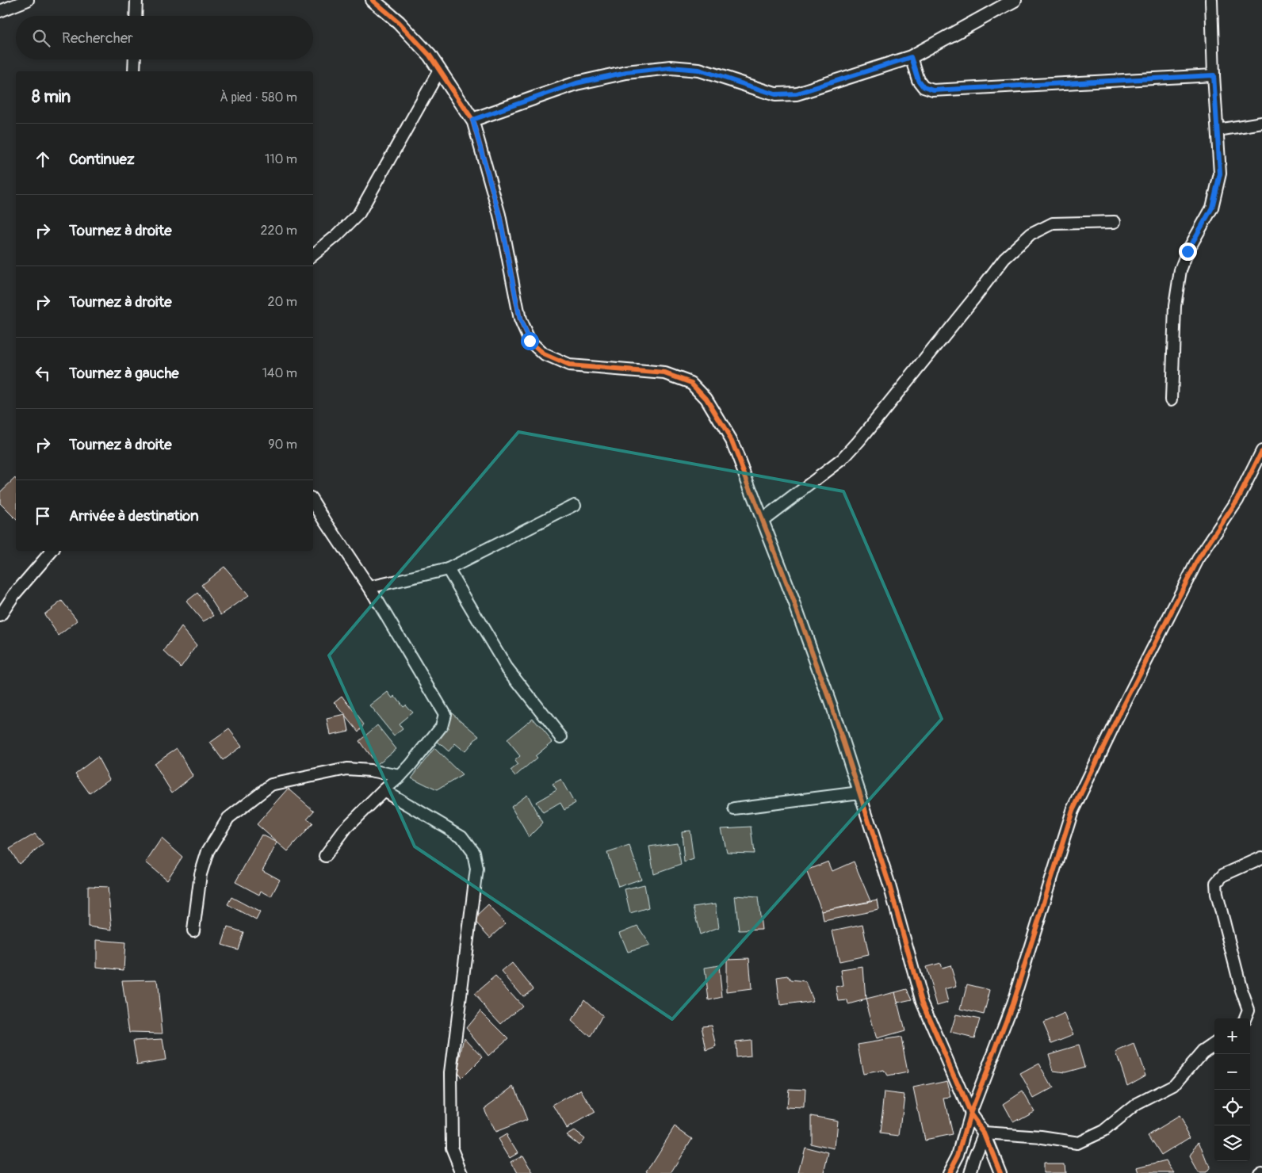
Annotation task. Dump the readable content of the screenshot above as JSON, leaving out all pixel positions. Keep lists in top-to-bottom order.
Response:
{
  "page": {
    "search": "Rechercher",
    "heading": ["8 min", "À pied · 580 m"],
    "list": [
      ["Continuez", "110 m"],
      ["Tournez à droite", "220 m"],
      ["Tournez à droite", "20 m"],
      ["Tournez à gauche", "140 m"],
      ["Tournez à droite", "90 m"],
      "Arrivée à destination"
    ],
    "map_buttons": ["+", "−"]
  }
}
